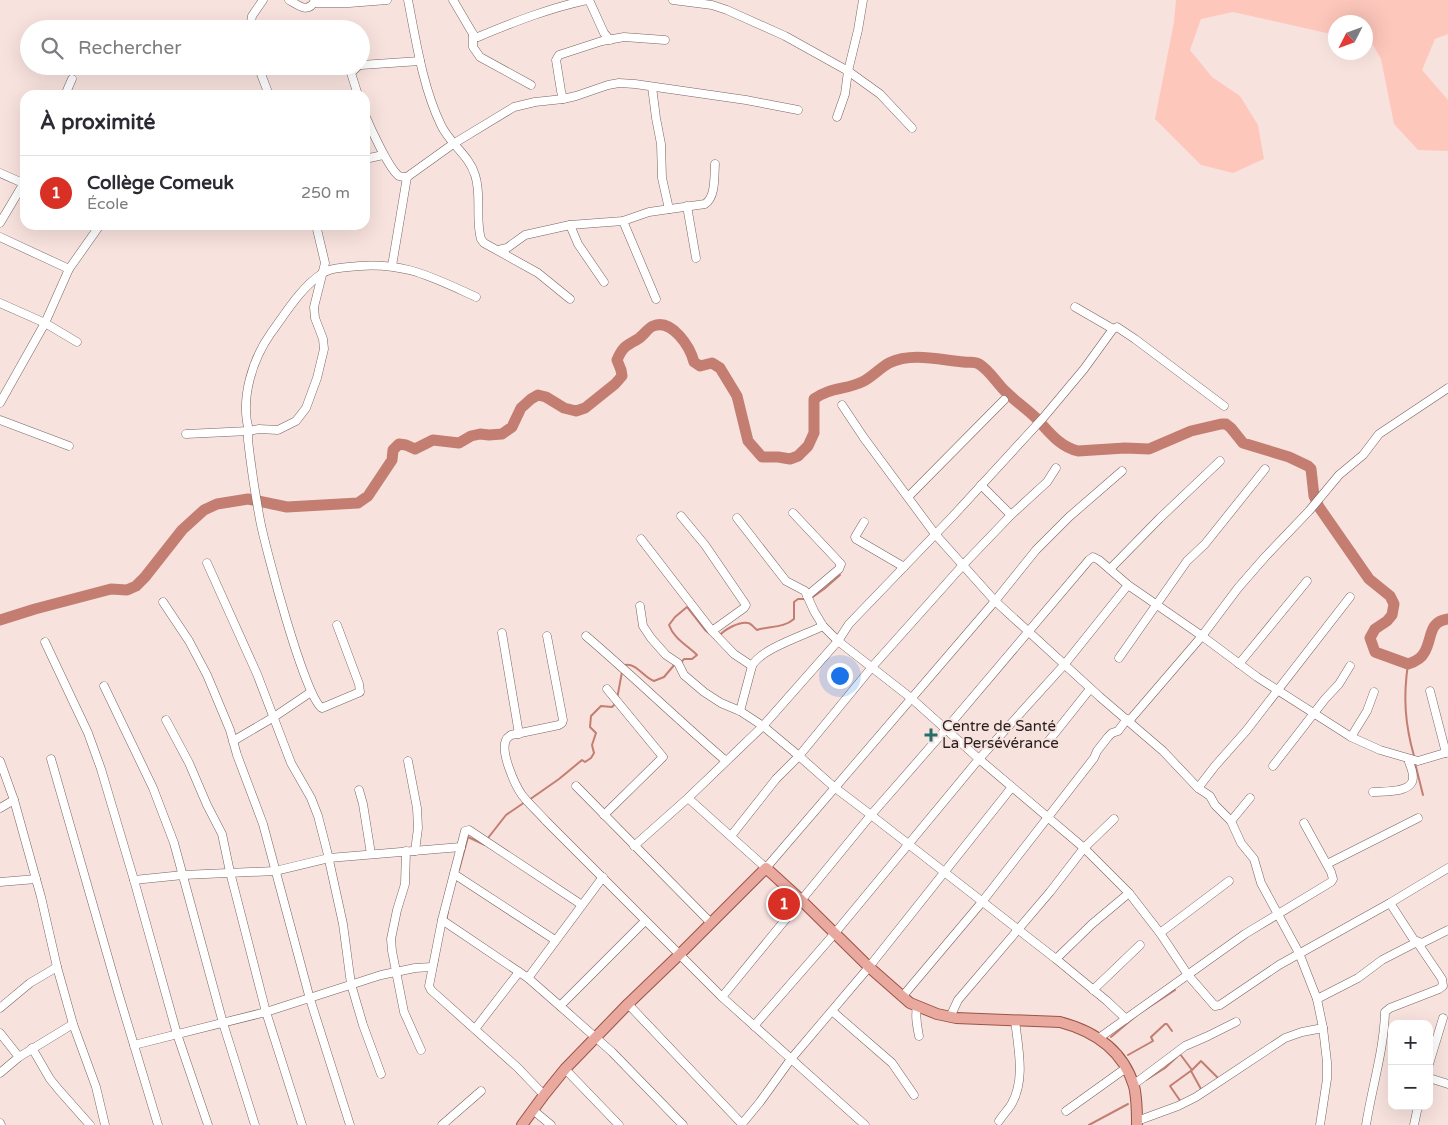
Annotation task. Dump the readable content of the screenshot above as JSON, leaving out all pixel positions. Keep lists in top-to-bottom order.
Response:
{
  "places": {
    "health": ["Centre de Santé La Persévérance"]
  },
  "north": "bottom left",
  "page": {
    "search": "Rechercher",
    "heading": "À proximité",
    "list": [
      {
        "mark": "1",
        "name": "Collège Comeuk",
        "note": "École",
        "value": "250 m"
      }
    ],
    "pins": "1",
    "map_buttons": ["+", "−"]
  }
}
